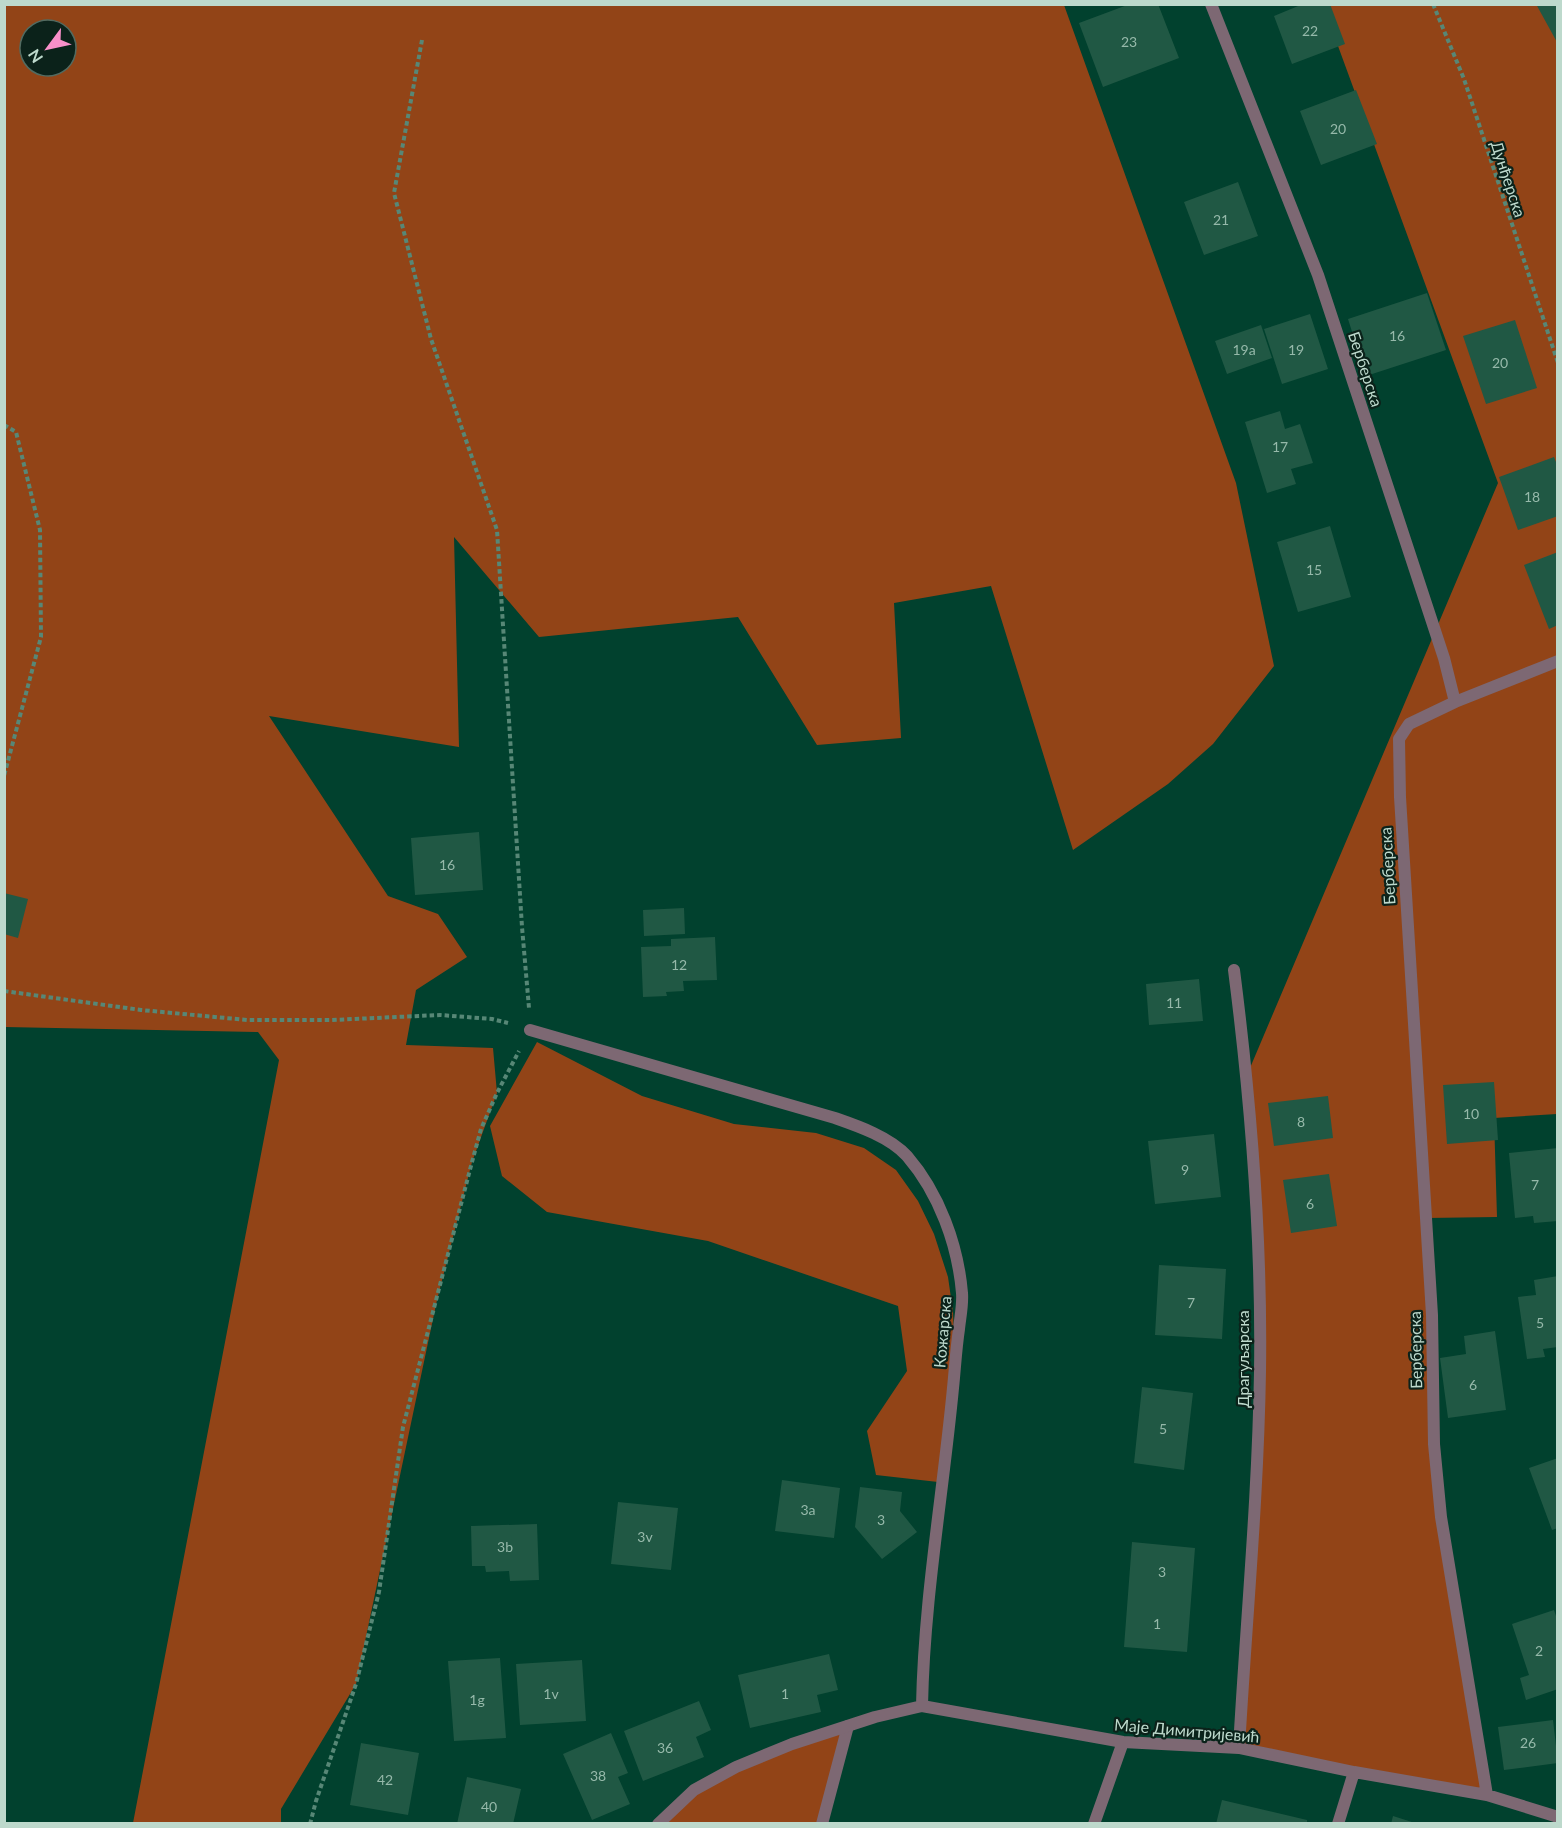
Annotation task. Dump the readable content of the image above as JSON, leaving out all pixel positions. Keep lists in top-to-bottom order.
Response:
{
  "streets": {
    "street": [
      "Берберска",
      "Кожарска",
      "Драгуљарска",
      "Маје Димитријевић"
    ],
    "path": ["Дунђерска"]
  },
  "crossings": [
    ["Берберска", "Маје Димитријевић"],
    ["Кожарска", "Маје Димитријевић"],
    ["Драгуљарска", "Маје Димитријевић"]
  ],
  "house_numbers": [
    "22",
    "23",
    "20",
    "21",
    "16",
    "19a",
    "19",
    "20",
    "17",
    "18",
    "15",
    "16",
    "12",
    "11",
    "10",
    "8",
    "9",
    "7",
    "6",
    "7",
    "5",
    "6",
    "5",
    "3a",
    "3",
    "3v",
    "3b",
    "3",
    "1",
    "2",
    "1v",
    "1",
    "1g",
    "26",
    "36",
    "38",
    "42",
    "40"
  ],
  "north": "bottom left"
}
